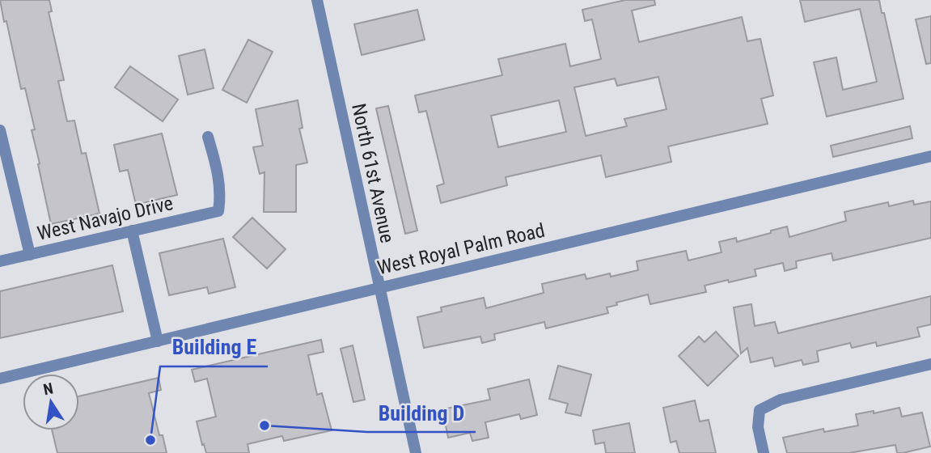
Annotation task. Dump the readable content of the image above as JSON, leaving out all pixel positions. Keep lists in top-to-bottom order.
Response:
{
  "streets": {
    "street": ["North 61st Avenue", "West Navajo Drive", "West Royal Palm Road"]
  },
  "crossings": [
    ["North 61st Avenue", "West Royal Palm Road"]
  ],
  "places": ["Building D", "Building E"],
  "north": "top"
}
